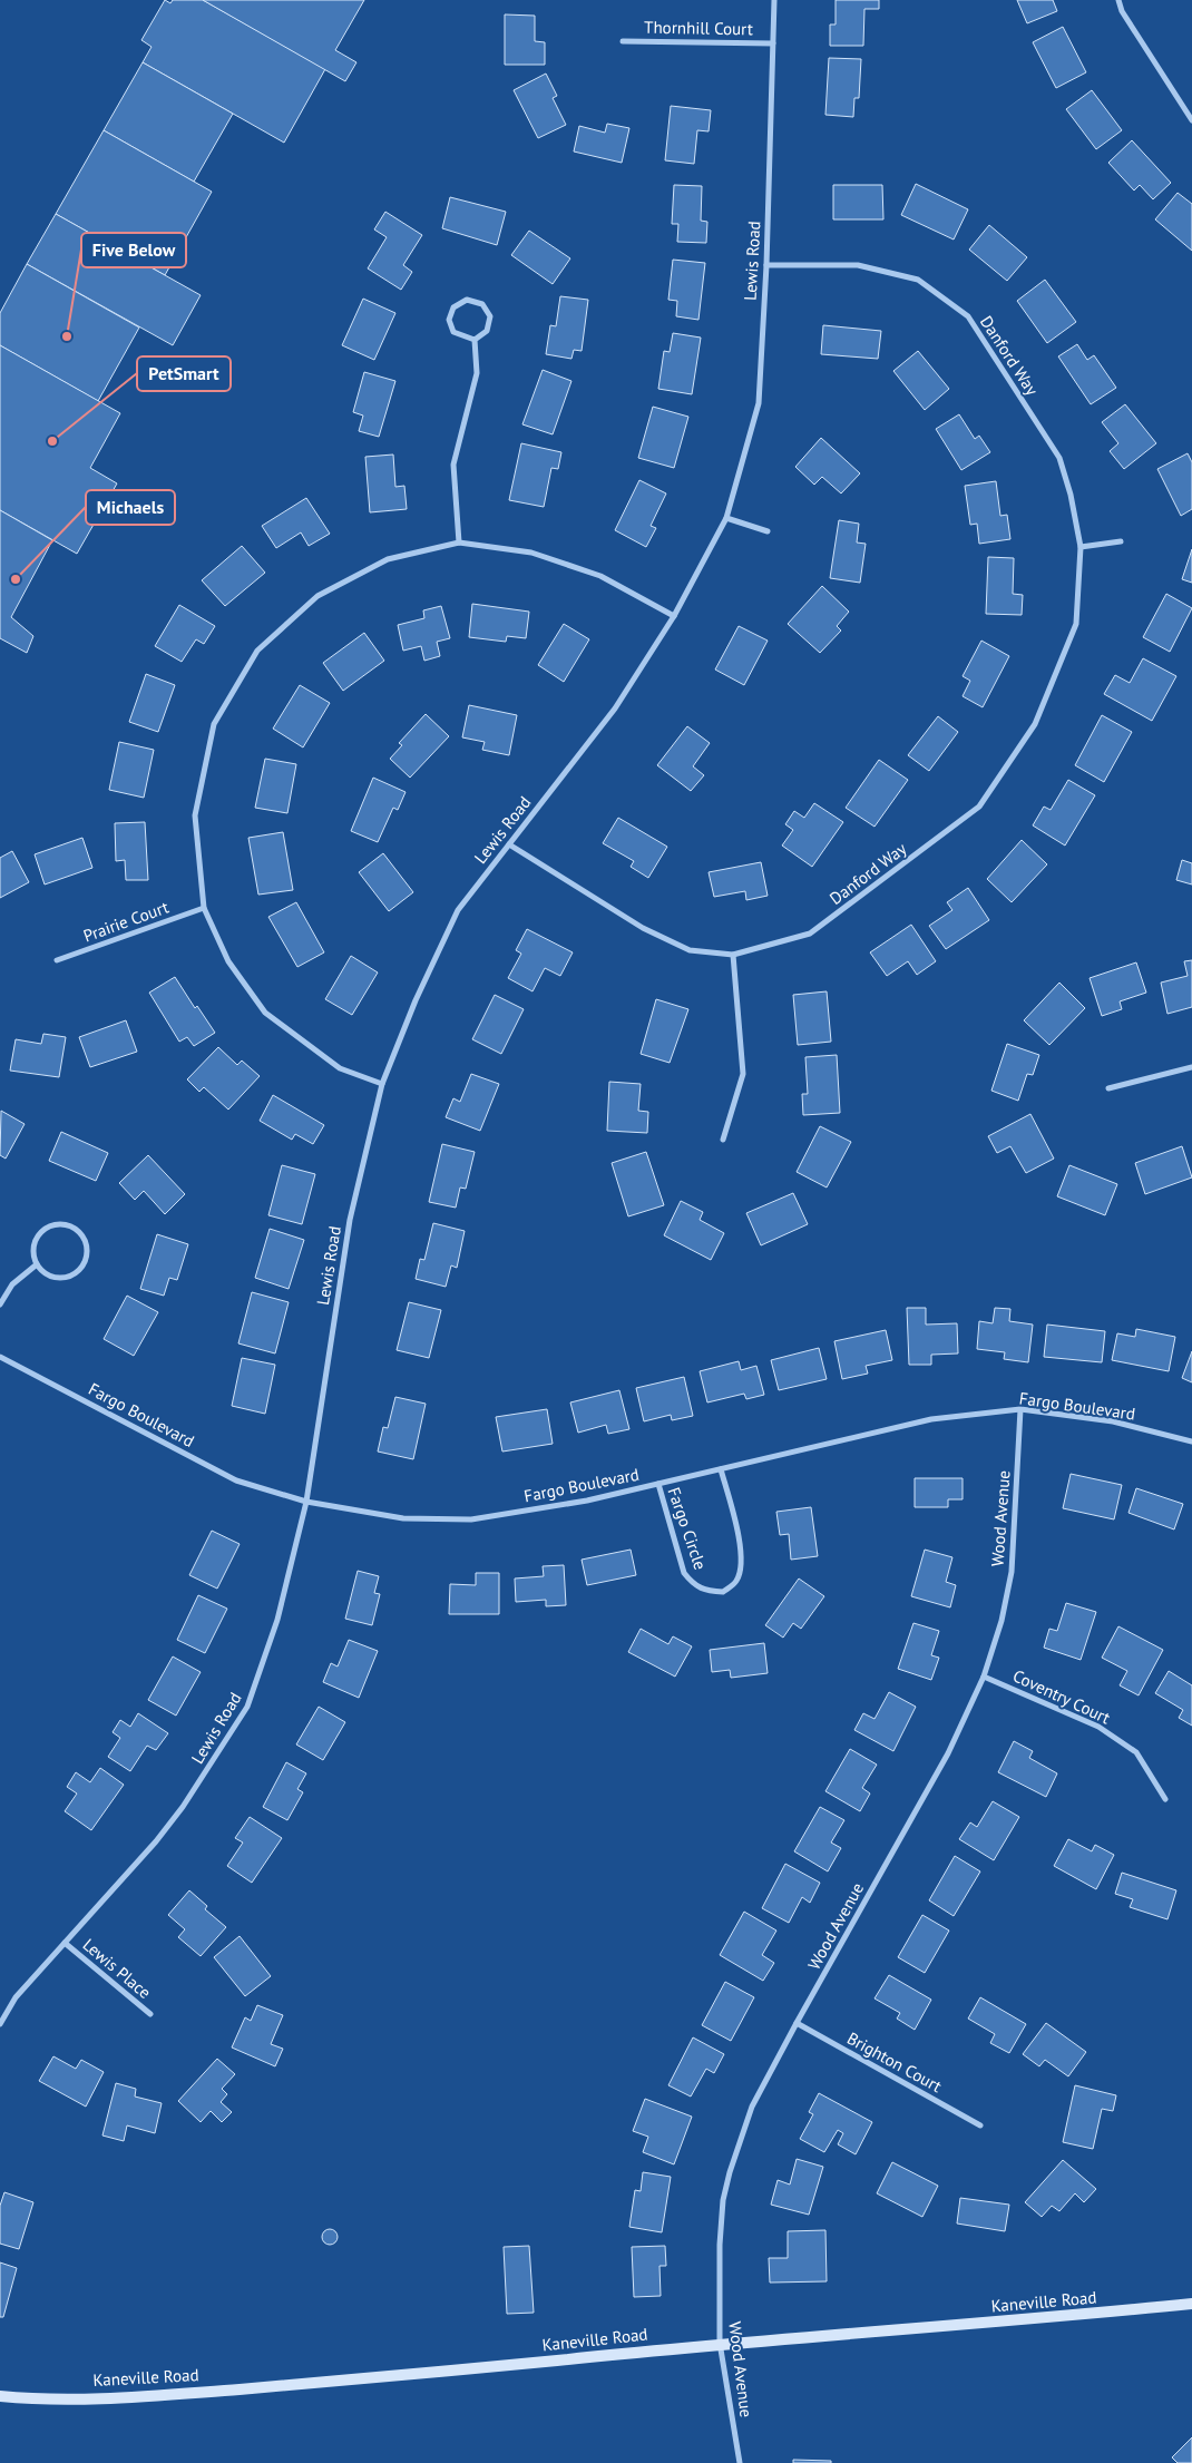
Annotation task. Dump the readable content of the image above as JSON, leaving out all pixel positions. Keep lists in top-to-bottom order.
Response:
{
  "streets": {
    "main road": ["Kaneville Road"],
    "street": [
      "Thornhill Court",
      "Lewis Road",
      "Danford Way",
      "Prairie Court",
      "Fargo Boulevard",
      "Wood Avenue",
      "Fargo Circle",
      "Coventry Court",
      "Lewis Place",
      "Brighton Court"
    ]
  },
  "crossings": [
    ["Thornhill Court", "Lewis Road"],
    ["Lewis Road", "Danford Way"],
    ["Lewis Road", "Fargo Boulevard"],
    ["Lewis Road", "Lewis Place"],
    ["Fargo Boulevard", "Wood Avenue"],
    ["Fargo Boulevard", "Fargo Circle"],
    ["Wood Avenue", "Coventry Court"],
    ["Wood Avenue", "Brighton Court"],
    ["Wood Avenue", "Kaneville Road"]
  ],
  "places": ["Five Below", "PetSmart", "Michaels"]
}
